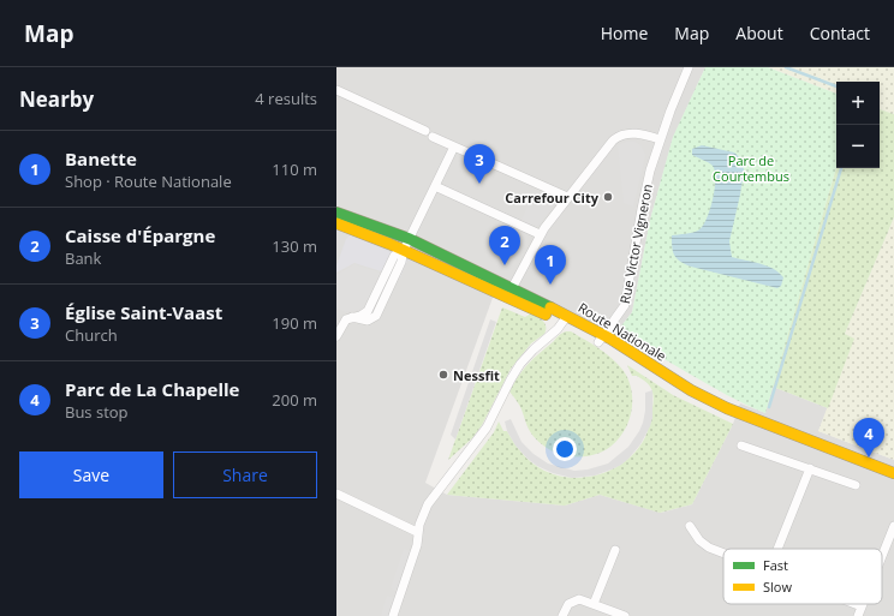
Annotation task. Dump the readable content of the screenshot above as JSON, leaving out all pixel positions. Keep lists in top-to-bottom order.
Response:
{
  "streets": {
    "main road": ["Route Nationale"],
    "street": ["Rue Victor Vigneron"]
  },
  "crossings": [
    ["Rue Victor Vigneron", "Route Nationale"]
  ],
  "parks": ["Parc de Courtembus"],
  "places": ["Carrefour City", "Nessfit"],
  "legend": ["Fast", "Slow"],
  "page": {
    "header": "Map",
    "nav": [
      "Home",
      "Map",
      "About",
      "Contact"
    ],
    "heading": ["Nearby", "4 results"],
    "map_buttons": ["+", "−"],
    "list": [
      {
        "mark": "1",
        "name": "Banette",
        "note": "Shop · Route Nationale",
        "value": "110 m"
      },
      {
        "mark": "2",
        "name": "Caisse d'Épargne",
        "note": "Bank",
        "value": "130 m"
      },
      {
        "mark": "3",
        "name": "Église Saint-Vaast",
        "note": "Church",
        "value": "190 m"
      },
      {
        "mark": "4",
        "name": "Parc de La Chapelle",
        "note": "Bus stop",
        "value": "200 m"
      }
    ],
    "pins": [
      "3",
      "2",
      "1",
      "4"
    ],
    "buttons": ["Save", "Share"]
  }
}
